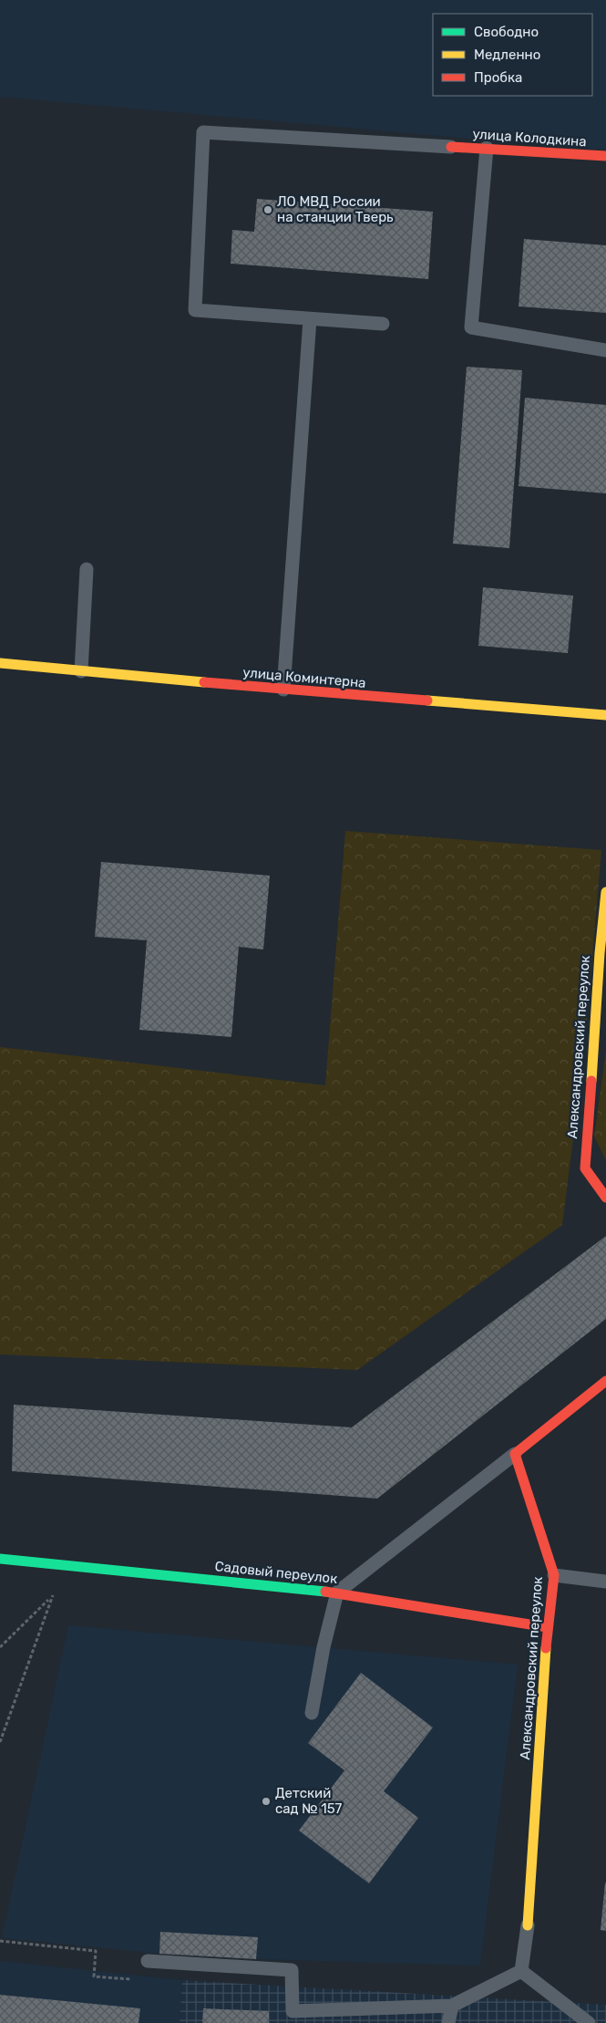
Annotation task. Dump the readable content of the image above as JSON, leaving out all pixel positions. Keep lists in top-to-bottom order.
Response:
{
  "streets": {
    "street": [
      "улица Колодкина",
      "улица Коминтерна",
      "Александровский переулок",
      "Садовый переулок"
    ]
  },
  "crossings": [
    ["Александровский переулок", "Садовый переулок"]
  ],
  "places": ["ЛО МВД России на станции Тверь", "Детский сад № 157"],
  "legend": ["Свободно", "Медленно", "Пробка"]
}
